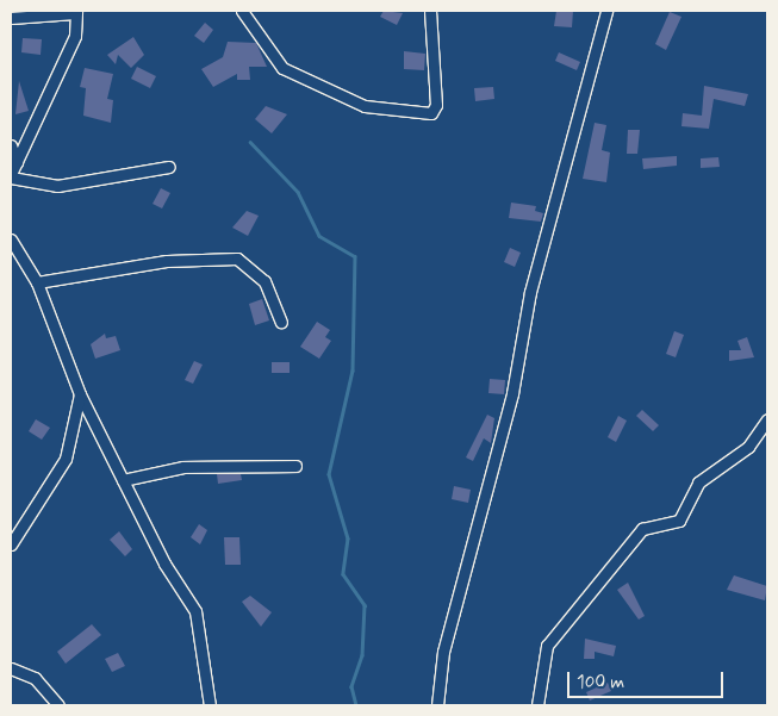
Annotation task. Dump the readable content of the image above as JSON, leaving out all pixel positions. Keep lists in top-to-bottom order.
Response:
{
  "scale_bar": "100 m"
}
